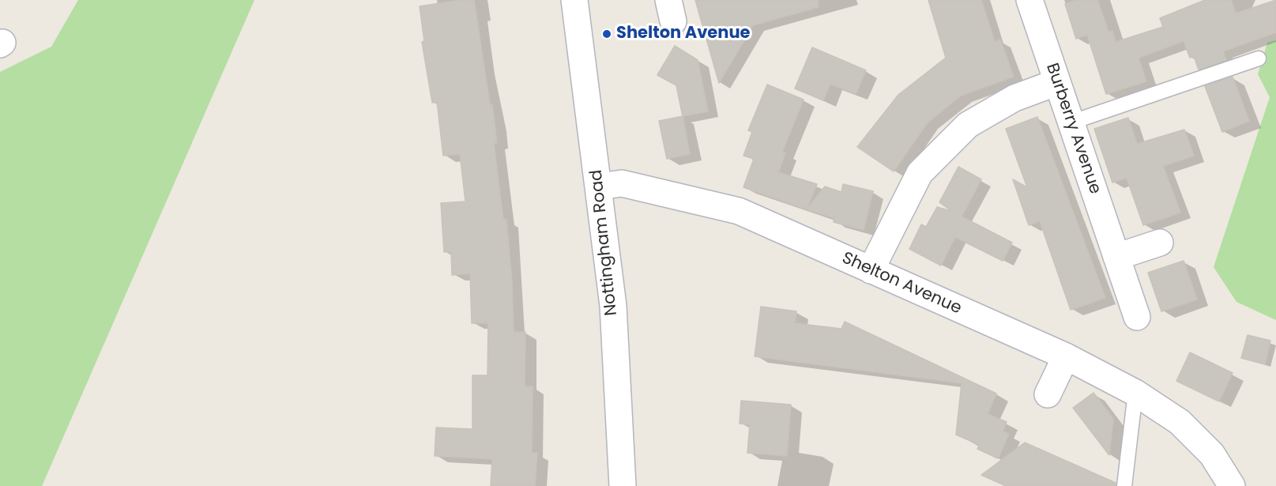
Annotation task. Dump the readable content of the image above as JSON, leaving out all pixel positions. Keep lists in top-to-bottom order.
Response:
{
  "streets": {
    "street": ["Burberry Avenue", "Nottingham Road", "Shelton Avenue"]
  },
  "crossings": [
    ["Nottingham Road", "Shelton Avenue"]
  ],
  "places": ["Shelton Avenue"]
}
